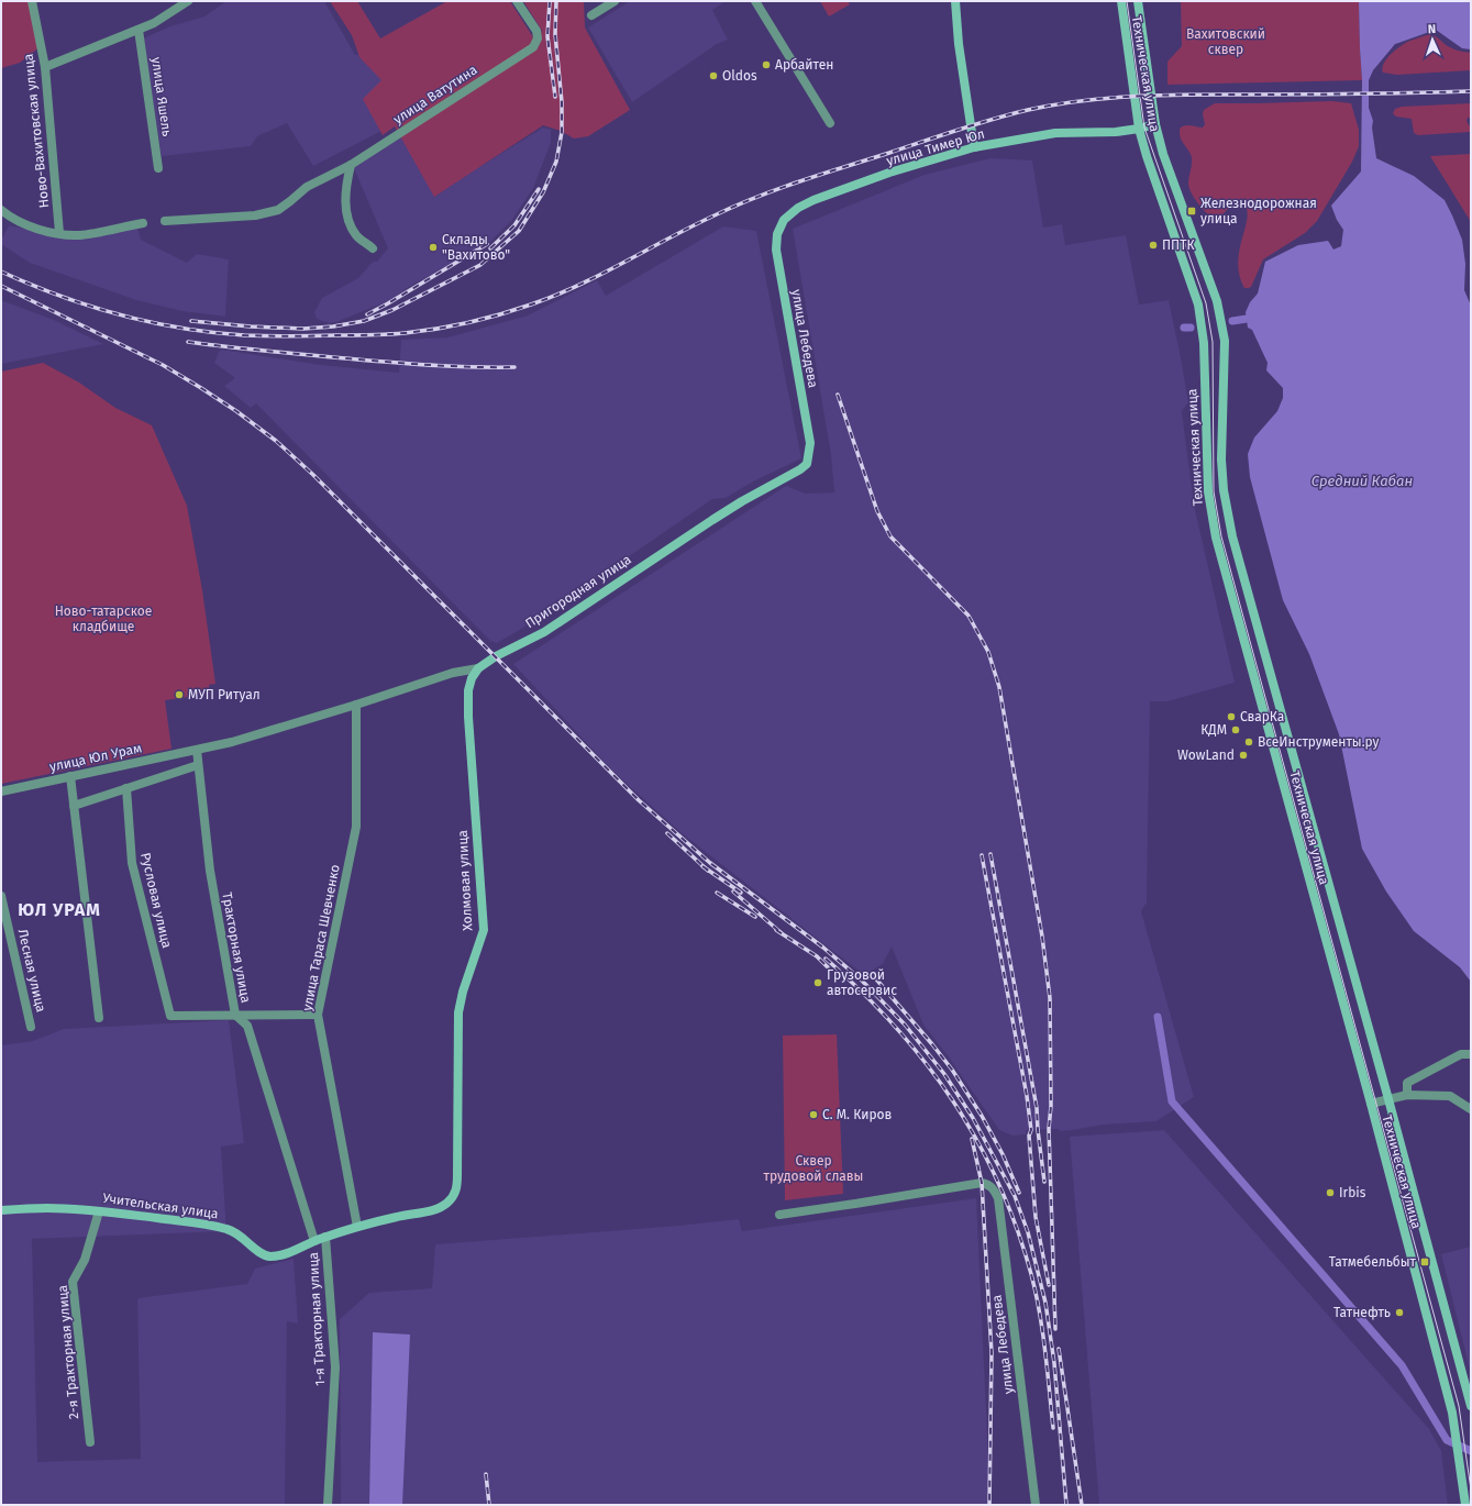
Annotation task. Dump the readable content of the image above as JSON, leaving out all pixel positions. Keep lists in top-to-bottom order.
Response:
{
  "streets": {
    "main road": [
      "Техническая улица",
      "улица Тимер Юл",
      "улица Лебедева",
      "Пригородная улица",
      "Холмовая улица",
      "Учительская улица"
    ],
    "street": [
      "улица Ватутина",
      "улица Яшель",
      "Ново-Вахитовская улица",
      "улица Юл Урам",
      "Русловая улица",
      "улица Тараса Шевченко",
      "Тракторная улица",
      "Лесная улица",
      "1-я Тракторная улица",
      "2-я Тракторная улица"
    ]
  },
  "crossings": [
    ["Техническая улица", "улица Тимер Юл"],
    ["улица Тимер Юл", "улица Лебедева"],
    ["улица Лебедева", "Пригородная улица"],
    ["Пригородная улица", "улица Юл Урам"],
    ["Пригородная улица", "Холмовая улица"],
    ["Пригородная улица", "улица Тараса Шевченко"],
    ["Пригородная улица", "Тракторная улица"],
    ["улица Юл Урам", "Тракторная улица"],
    ["Холмовая улица", "Учительская улица"],
    ["Русловая улица", "Тракторная улица"],
    ["улица Тараса Шевченко", "Учительская улица"],
    ["Тракторная улица", "Учительская улица"],
    ["Учительская улица", "1-я Тракторная улица"],
    ["Учительская улица", "2-я Тракторная улица"]
  ],
  "districts": ["ЮЛ УРАМ"],
  "water": ["Средний Кабан"],
  "parks": ["Вахитовский сквер", "Ново-татарское кладбище", "Сквер трудовой славы"],
  "places": {
    "other": [
      "Арбайтен",
      "Oldos",
      "ППТК",
      "Склады \"Вахитово\"",
      "МУП Ритуал",
      "СварКа",
      "КДМ",
      "ВсеИнструменты.ру",
      "WowLand",
      "Грузовой автосервис",
      "С. М. Киров",
      "Irbis",
      "Татнефть"
    ],
    "transit": ["Железнодорожная улица", "Татмебельбыт"]
  },
  "north": "top"
}
